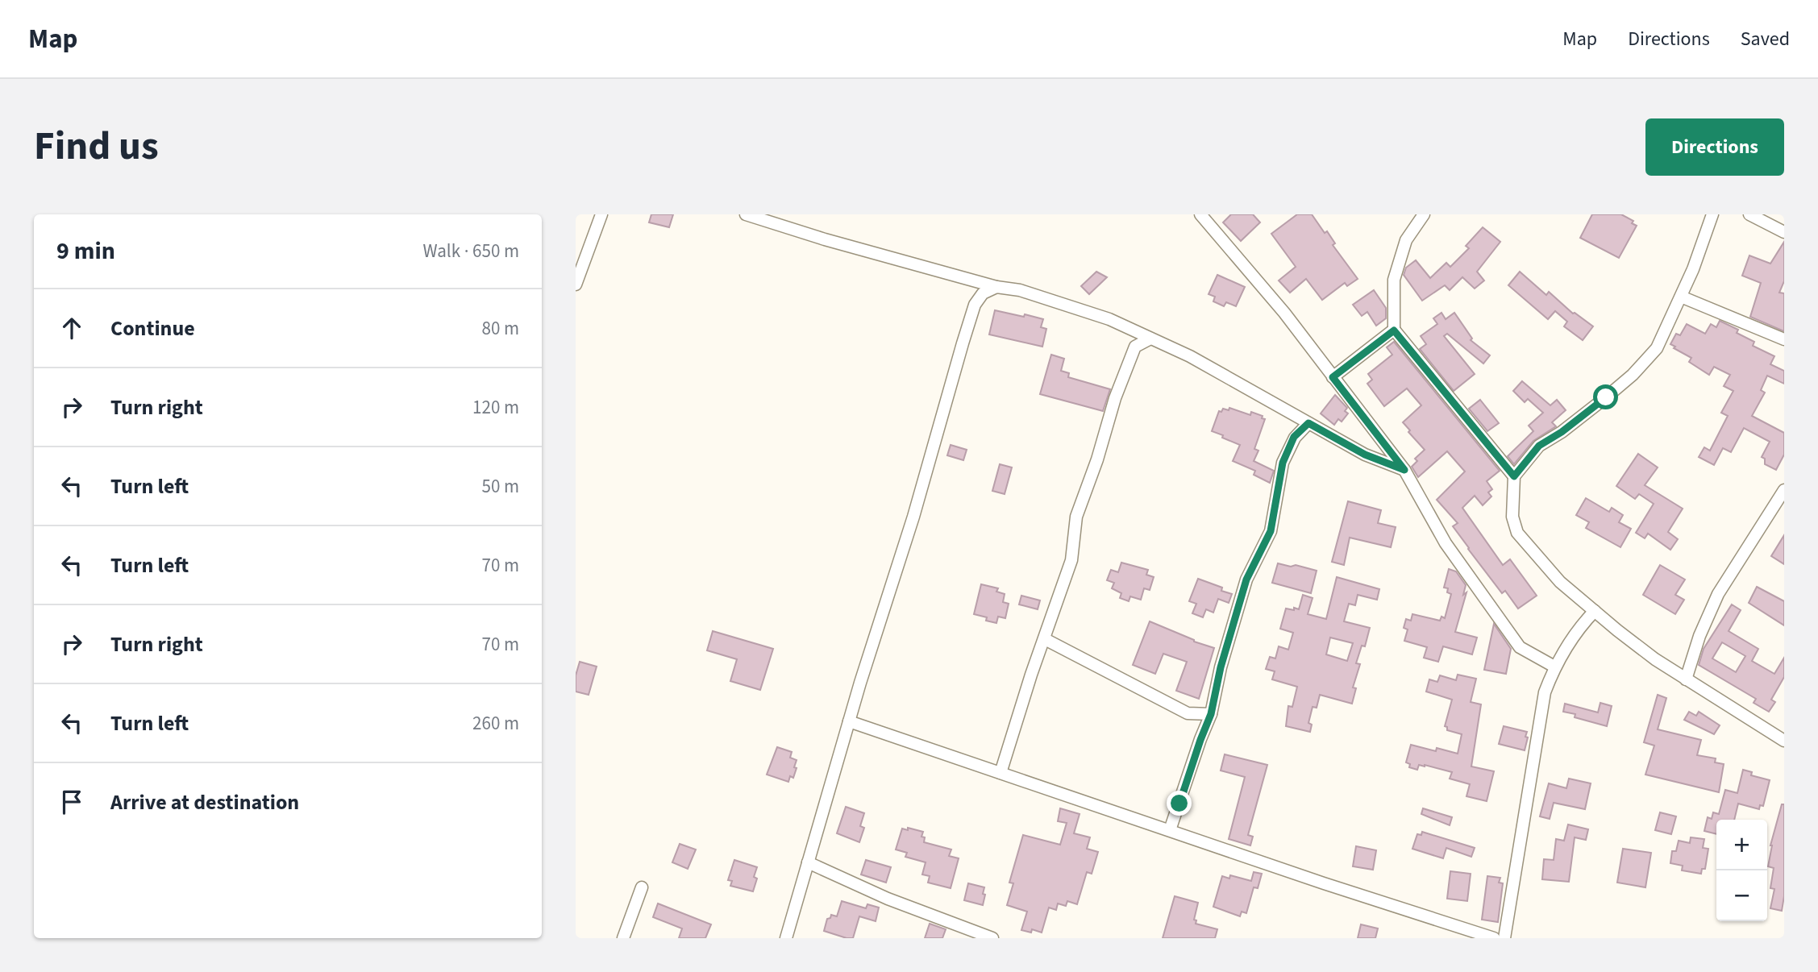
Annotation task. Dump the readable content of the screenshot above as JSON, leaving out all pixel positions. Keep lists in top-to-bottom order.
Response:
{
  "page": {
    "header": "Map",
    "nav": ["Map", "Directions", "Saved"],
    "title": "Find us",
    "buttons": "Directions",
    "heading": ["9 min", "Walk · 650 m"],
    "list": [
      ["Continue", "80 m"],
      ["Turn right", "120 m"],
      ["Turn left", "50 m"],
      ["Turn left", "70 m"],
      ["Turn right", "70 m"],
      ["Turn left", "260 m"],
      "Arrive at destination"
    ],
    "map_buttons": ["+", "−"]
  }
}
